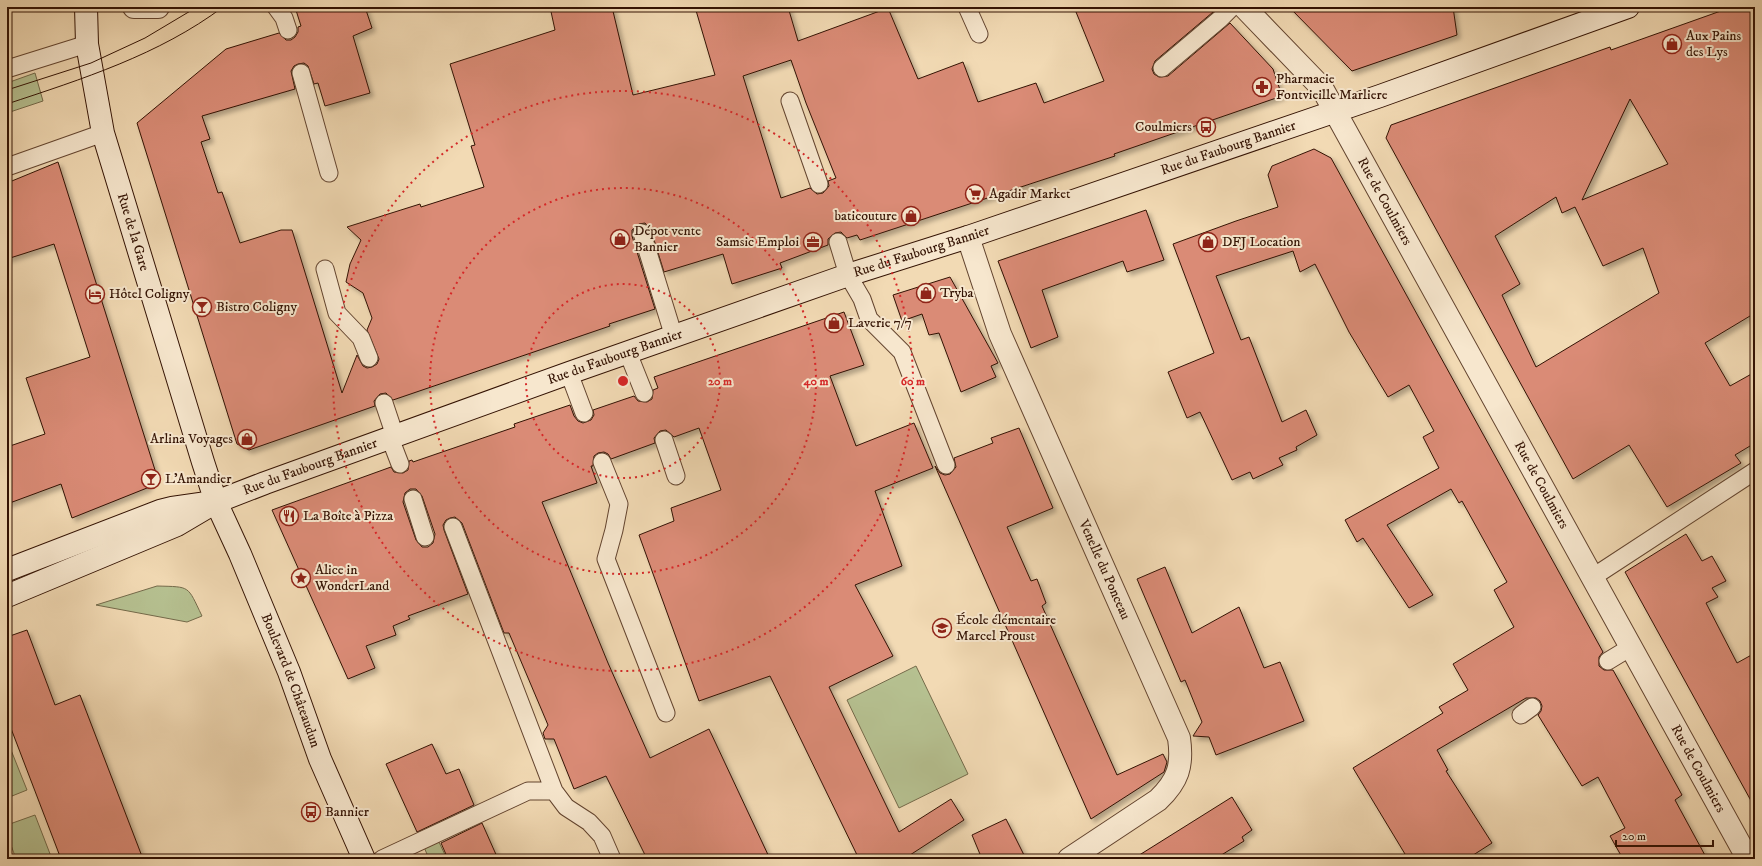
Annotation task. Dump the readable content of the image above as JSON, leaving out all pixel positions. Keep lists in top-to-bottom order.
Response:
{
  "streets": {
    "main road": [
      "Rue du Faubourg Bannier",
      "Rue de Coulmiers",
      "Rue de la Gare",
      "Venelle du Ponceau",
      "Boulevard de Châteaudun"
    ]
  },
  "crossings": [
    ["Rue du Faubourg Bannier", "Rue de Coulmiers"],
    ["Rue du Faubourg Bannier", "Rue de la Gare"],
    ["Rue du Faubourg Bannier", "Venelle du Ponceau"],
    ["Rue du Faubourg Bannier", "Boulevard de Châteaudun"],
    ["Rue de la Gare", "Boulevard de Châteaudun"]
  ],
  "places": {
    "shop": [
      "Aux Pains des Lys",
      "baticouture",
      "Dépot vente Bannier",
      "DFJ Location",
      "Tryba",
      "Laverie 7/7",
      "Arlina Voyages"
    ],
    "pharmacy": ["Pharmacie Fontvieille Marliere"],
    "bus stop": ["Coulmiers", "Bannier"],
    "supermarket": ["Agadir Market"],
    "office": ["Samsic Emploi"],
    "hotel": ["Hôtel Coligny"],
    "bar": ["Bistro Coligny", "L'Amandier"],
    "restaurant": ["La Boîte à Pizza"],
    "place": ["Alice in WonderLand"],
    "school or university": ["École élémentaire Marcel Proust"]
  },
  "scale_bar": "20 m",
  "rings": ["20 m", "40 m", "60 m"]
}
